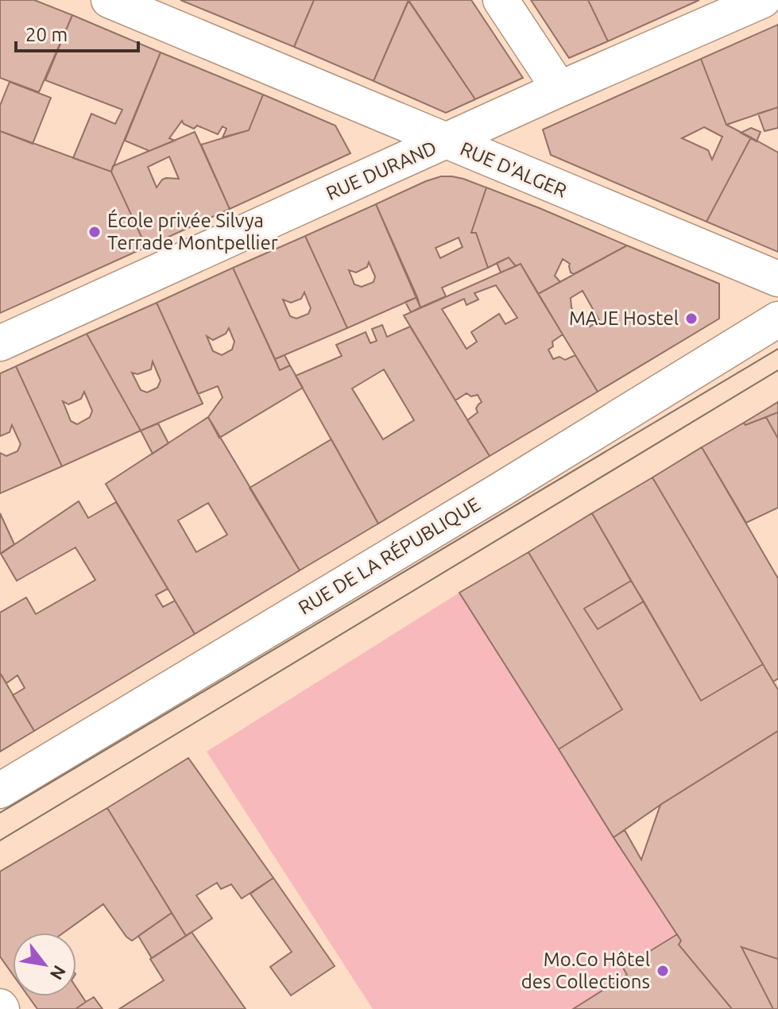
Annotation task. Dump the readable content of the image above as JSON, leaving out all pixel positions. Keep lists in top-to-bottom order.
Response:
{
  "streets": {
    "street": ["RUE D'ALGER", "RUE DURAND", "RUE DE LA RÉPUBLIQUE"]
  },
  "crossings": [
    ["RUE D'ALGER", "RUE DURAND"]
  ],
  "places": ["École privée Silvya Terrade Montpellier", "MAJE Hostel", "Mo.Co Hôtel des Collections"],
  "scale_bar": "20 m",
  "north": "bottom right"
}
